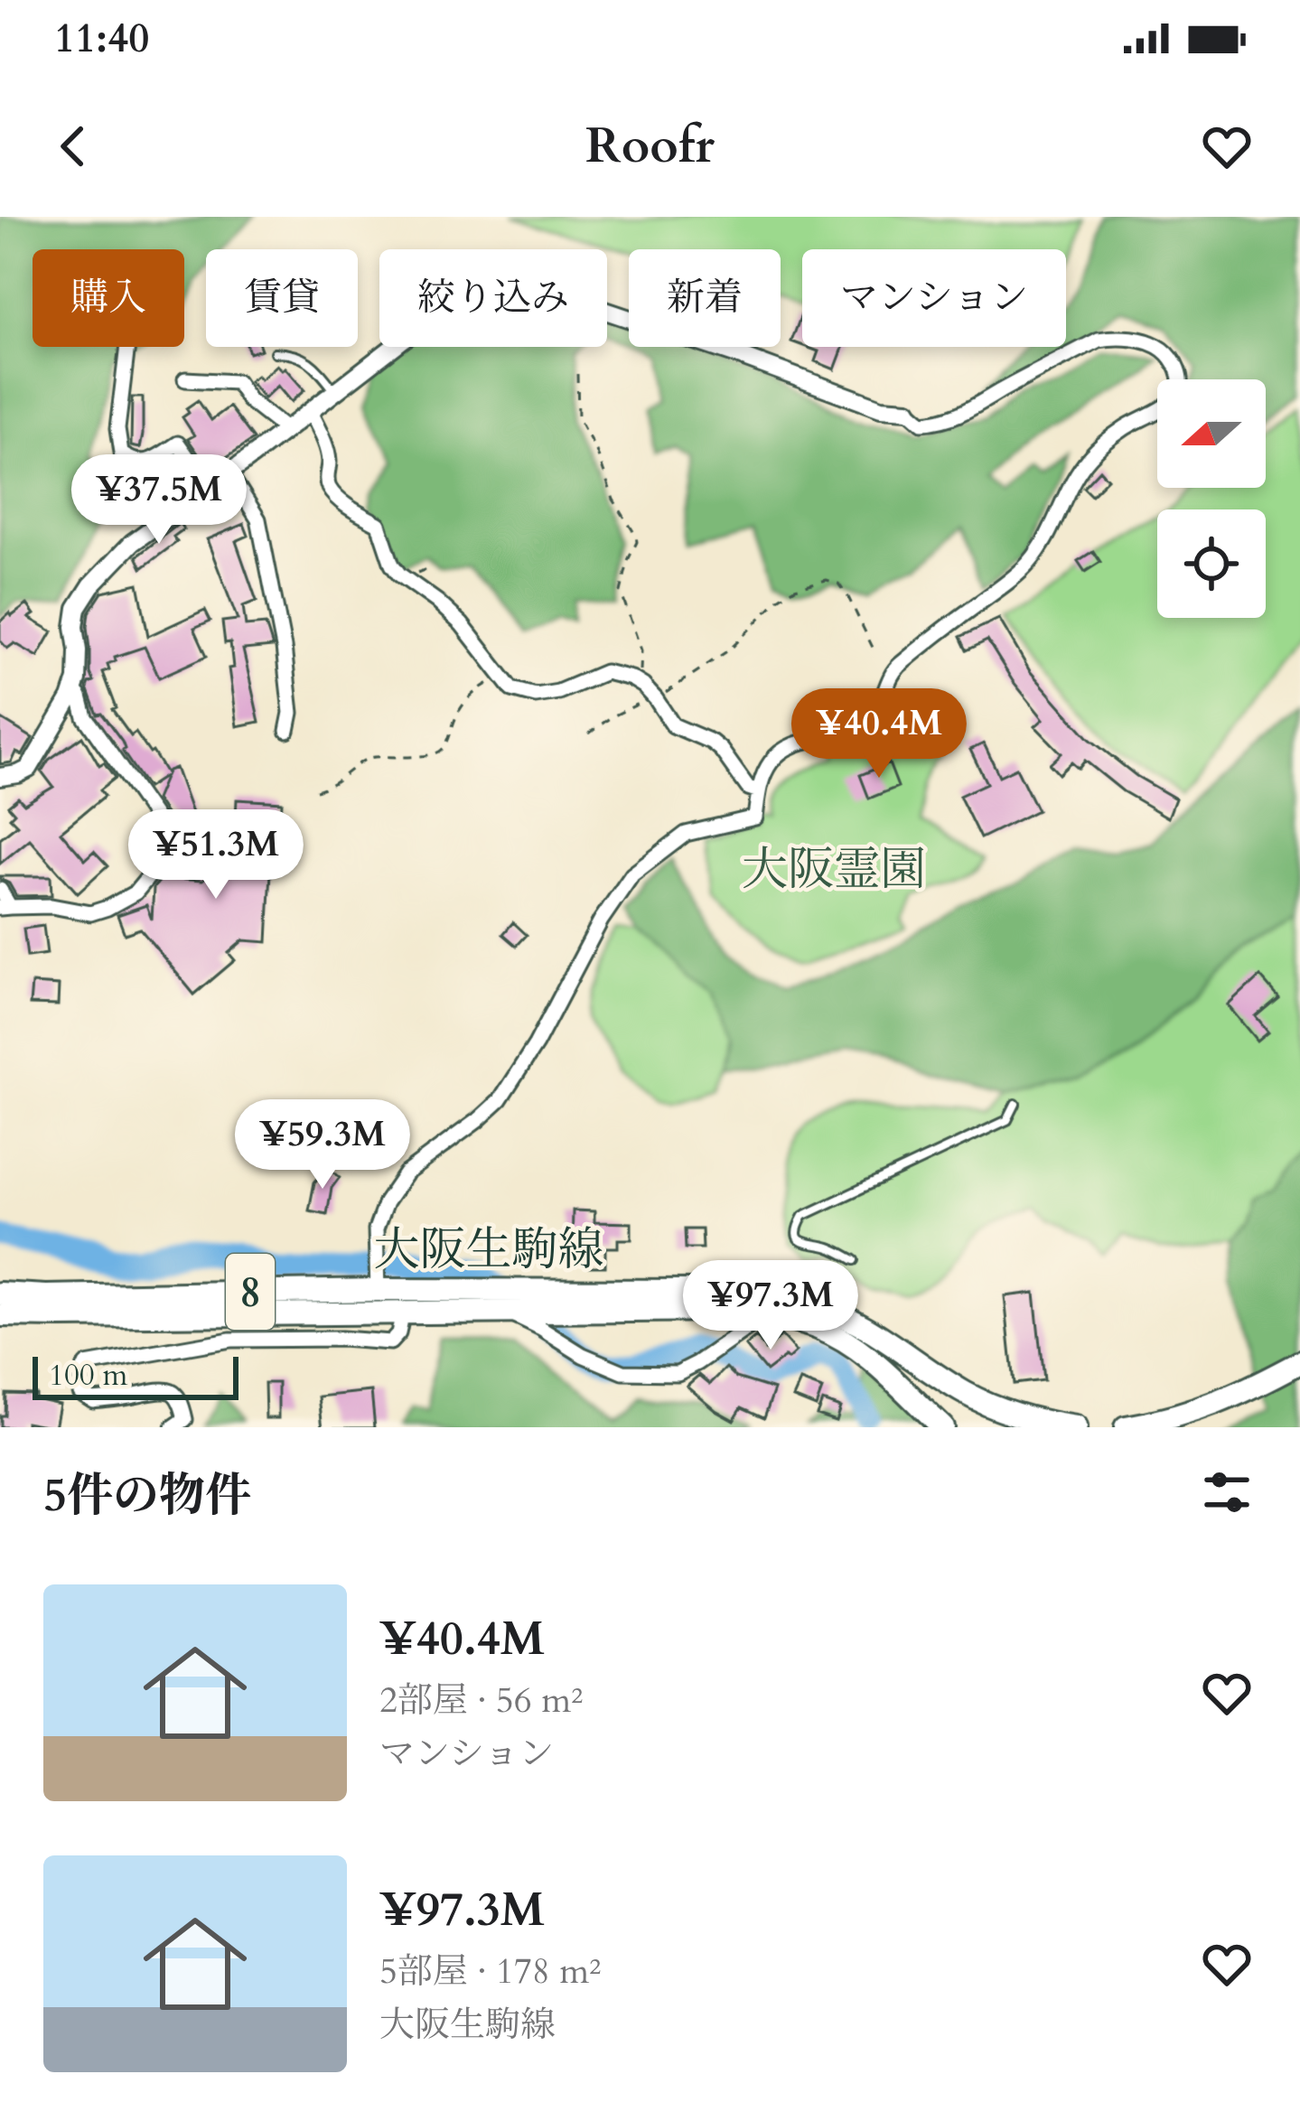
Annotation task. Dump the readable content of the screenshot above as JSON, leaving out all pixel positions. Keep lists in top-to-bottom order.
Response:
{
  "streets": {
    "main road": ["大阪生駒線", "8"]
  },
  "parks": ["大阪霊園"],
  "scale_bar": "100 m",
  "north": "left",
  "page": {
    "status": "11:40",
    "header": "Roofr",
    "chip": [
      "購入",
      "賃貸",
      "絞り込み",
      "新着",
      "マンション"
    ],
    "price": [
      "¥37.5M",
      "¥40.4M",
      "¥51.3M",
      "¥59.3M",
      "¥97.3M"
    ],
    "scale": "100 m",
    "heading": "5件の物件",
    "list": [
      {
        "name": "¥40.4M",
        "note": "2部屋 · 56 m² · マンション"
      },
      {
        "name": "¥97.3M",
        "note": "5部屋 · 178 m² · 大阪生駒線"
      }
    ]
  }
}
